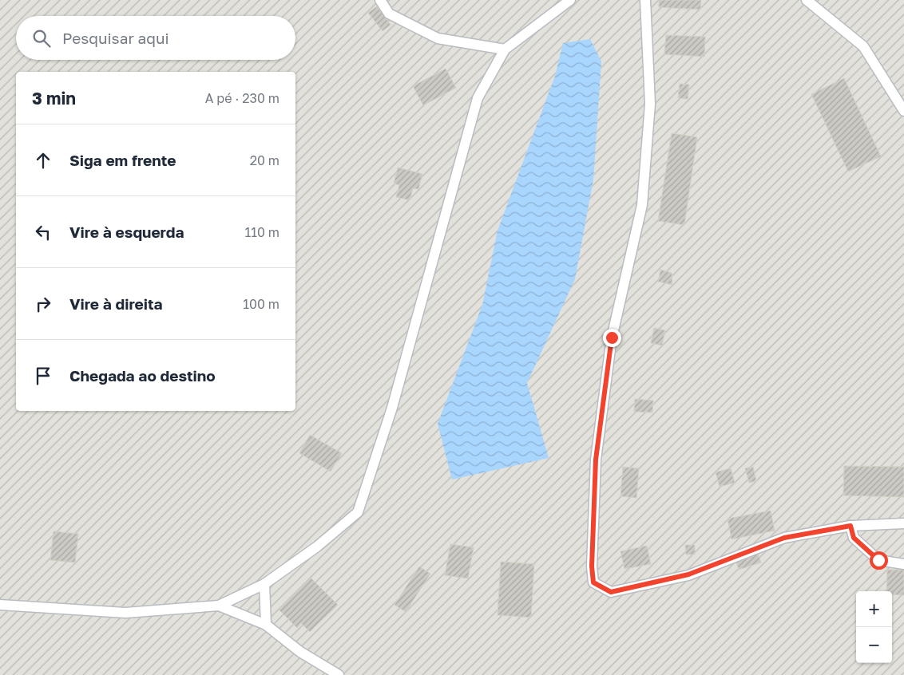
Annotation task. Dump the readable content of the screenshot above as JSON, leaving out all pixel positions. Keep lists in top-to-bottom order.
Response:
{
  "page": {
    "search": "Pesquisar aqui",
    "heading": ["3 min", "A pé · 230 m"],
    "list": [
      ["Siga em frente", "20 m"],
      ["Vire à esquerda", "110 m"],
      ["Vire à direita", "100 m"],
      "Chegada ao destino"
    ],
    "map_buttons": ["+", "−"]
  }
}
